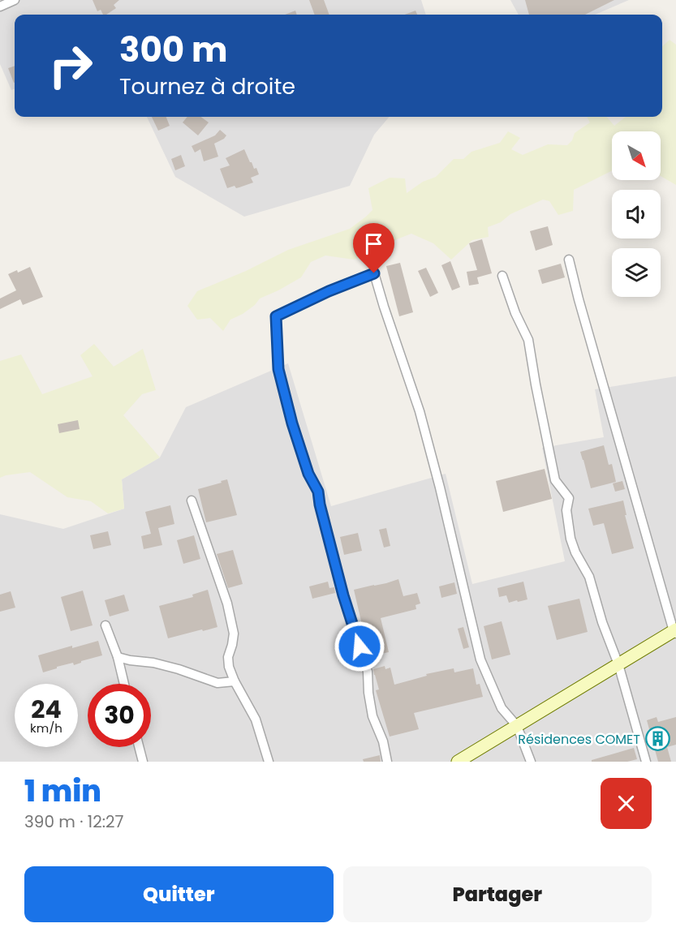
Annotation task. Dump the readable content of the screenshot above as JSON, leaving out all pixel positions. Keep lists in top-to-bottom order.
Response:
{
  "places": {
    "building": ["Résidences COMET"]
  },
  "north": "bottom right",
  "page": {
    "turn": ["300 m", "Tournez à droite"],
    "speed": "24 km/h",
    "limit": "30",
    "heading": ["1 min", "390 m · 12:27"],
    "buttons": ["Quitter", "Partager"]
  }
}
